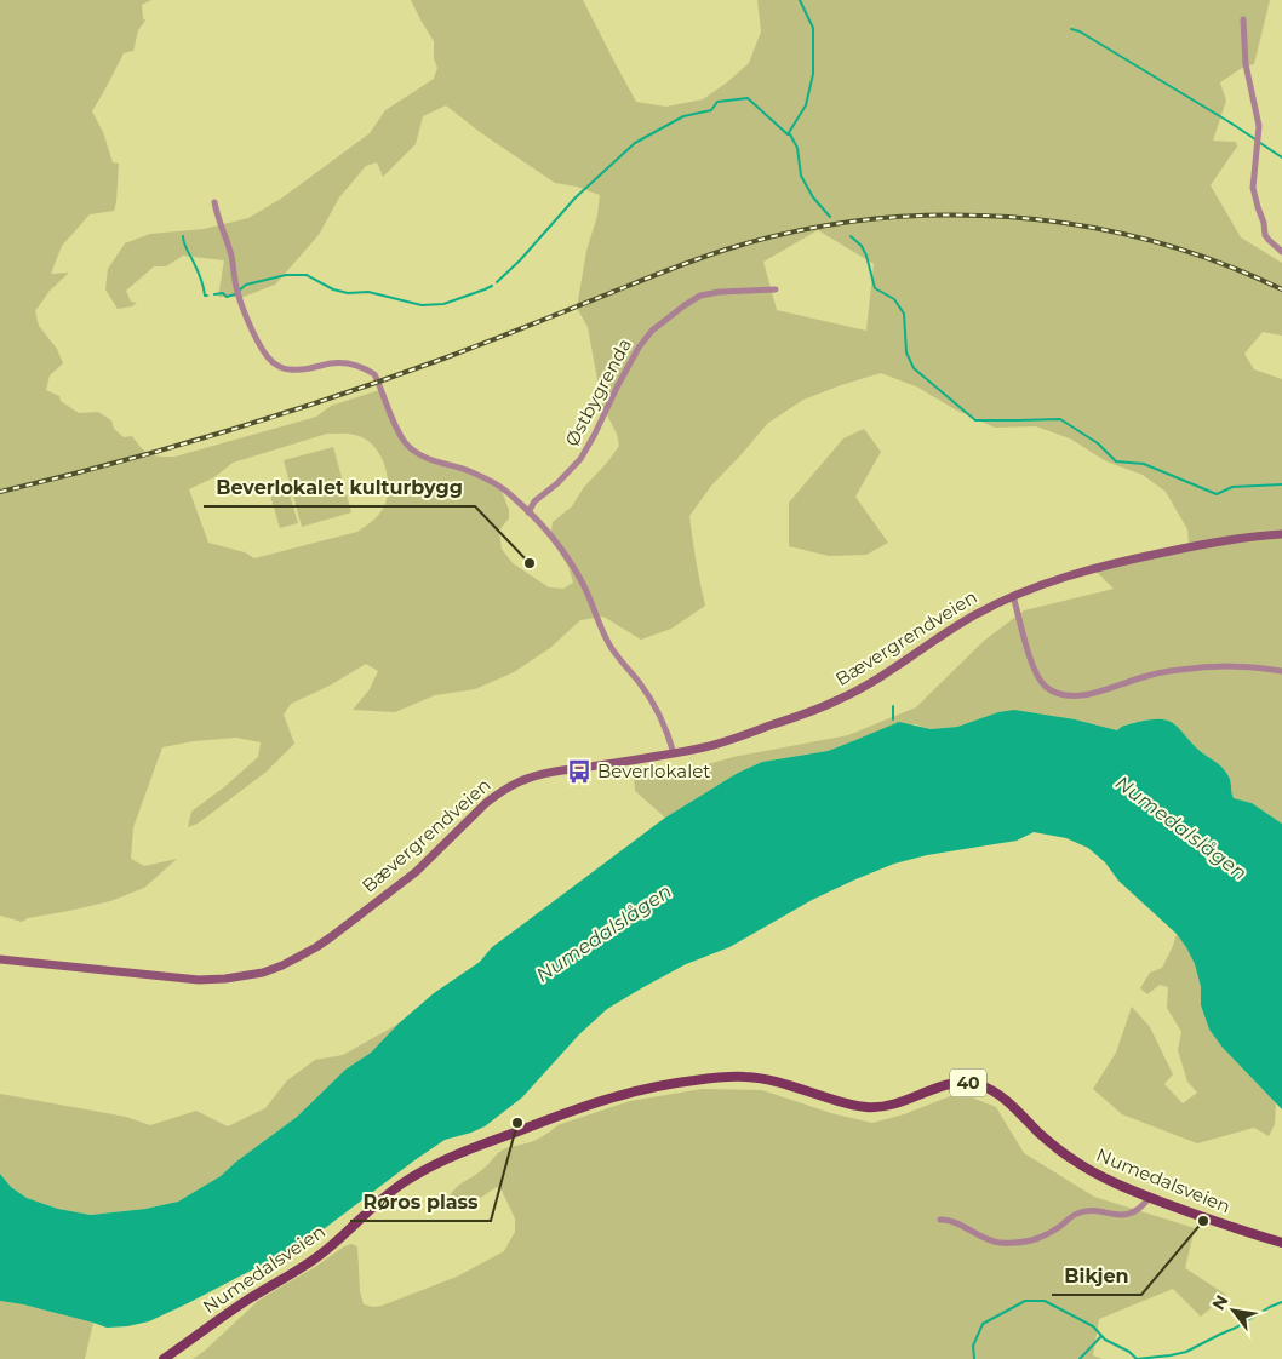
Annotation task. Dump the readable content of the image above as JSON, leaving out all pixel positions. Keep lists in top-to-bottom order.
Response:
{
  "streets": {
    "main road": ["Bævergrendveien", "40", "Numedalsveien"],
    "street": ["Østbygrenda"]
  },
  "water": ["Numedalslågen"],
  "places": {
    "other": ["Beverlokalet kulturbygg", "Røros plass", "Bikjen"],
    "bus stop": ["Beverlokalet"]
  },
  "north": "top left"
}
